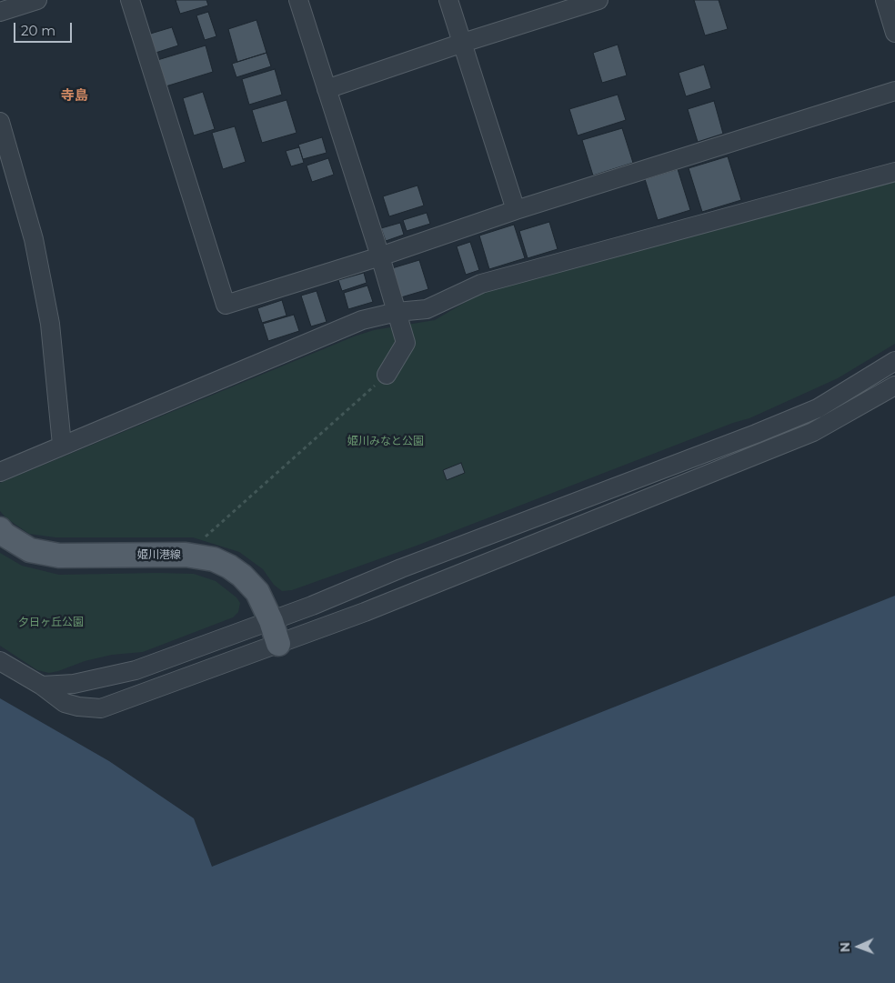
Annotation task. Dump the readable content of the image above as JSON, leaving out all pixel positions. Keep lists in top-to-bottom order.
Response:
{
  "streets": {
    "main road": ["姫川港線"]
  },
  "districts": ["寺島"],
  "parks": ["姫川みなと公園", "夕日ヶ丘公園"],
  "scale_bar": "20 m",
  "north": "left"
}
